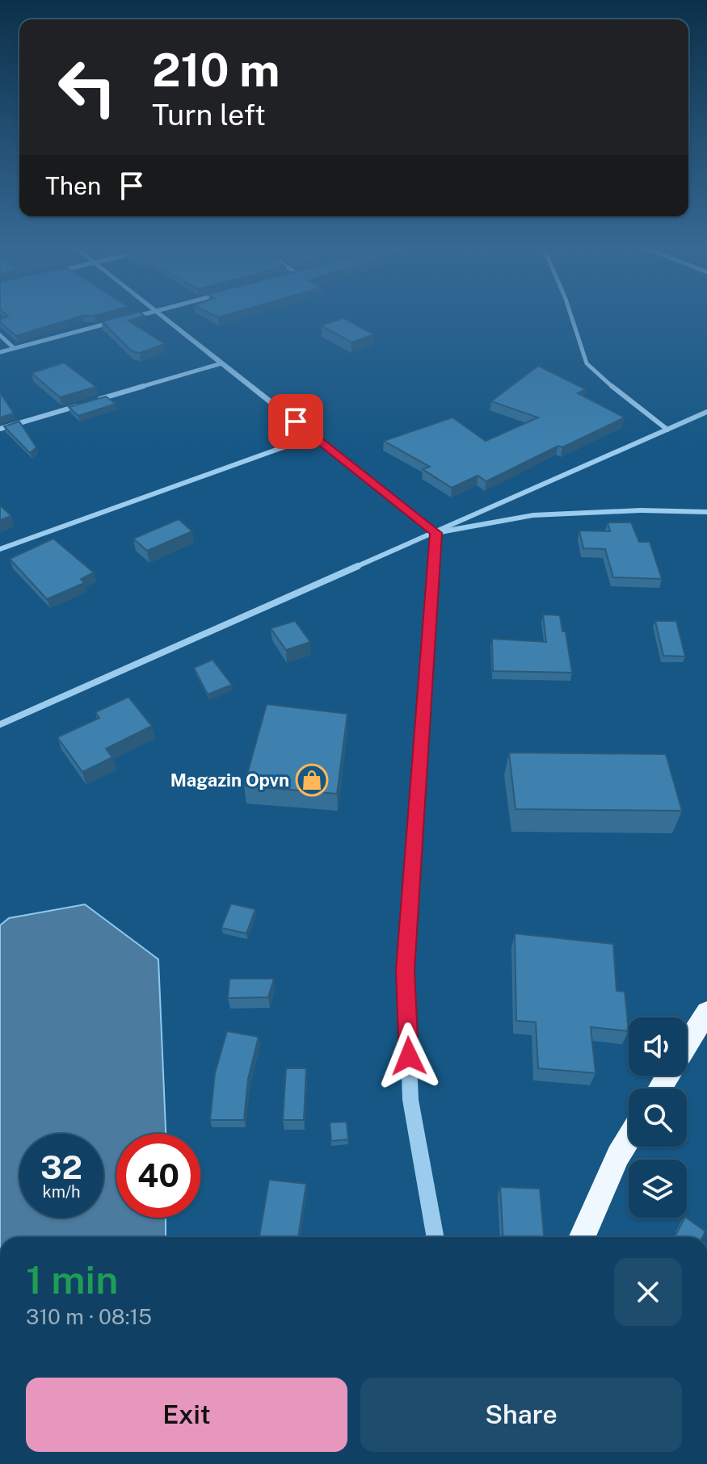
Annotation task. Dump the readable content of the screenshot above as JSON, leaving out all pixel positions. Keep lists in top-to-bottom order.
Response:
{
  "places": {
    "shop": ["Magazin Opvn"]
  },
  "page": {
    "turn": ["210 m", "Turn left"],
    "then": "Then",
    "speed": "32 km/h",
    "limit": "40",
    "heading": ["1 min", "310 m · 08:15"],
    "buttons": ["Exit", "Share"]
  }
}
